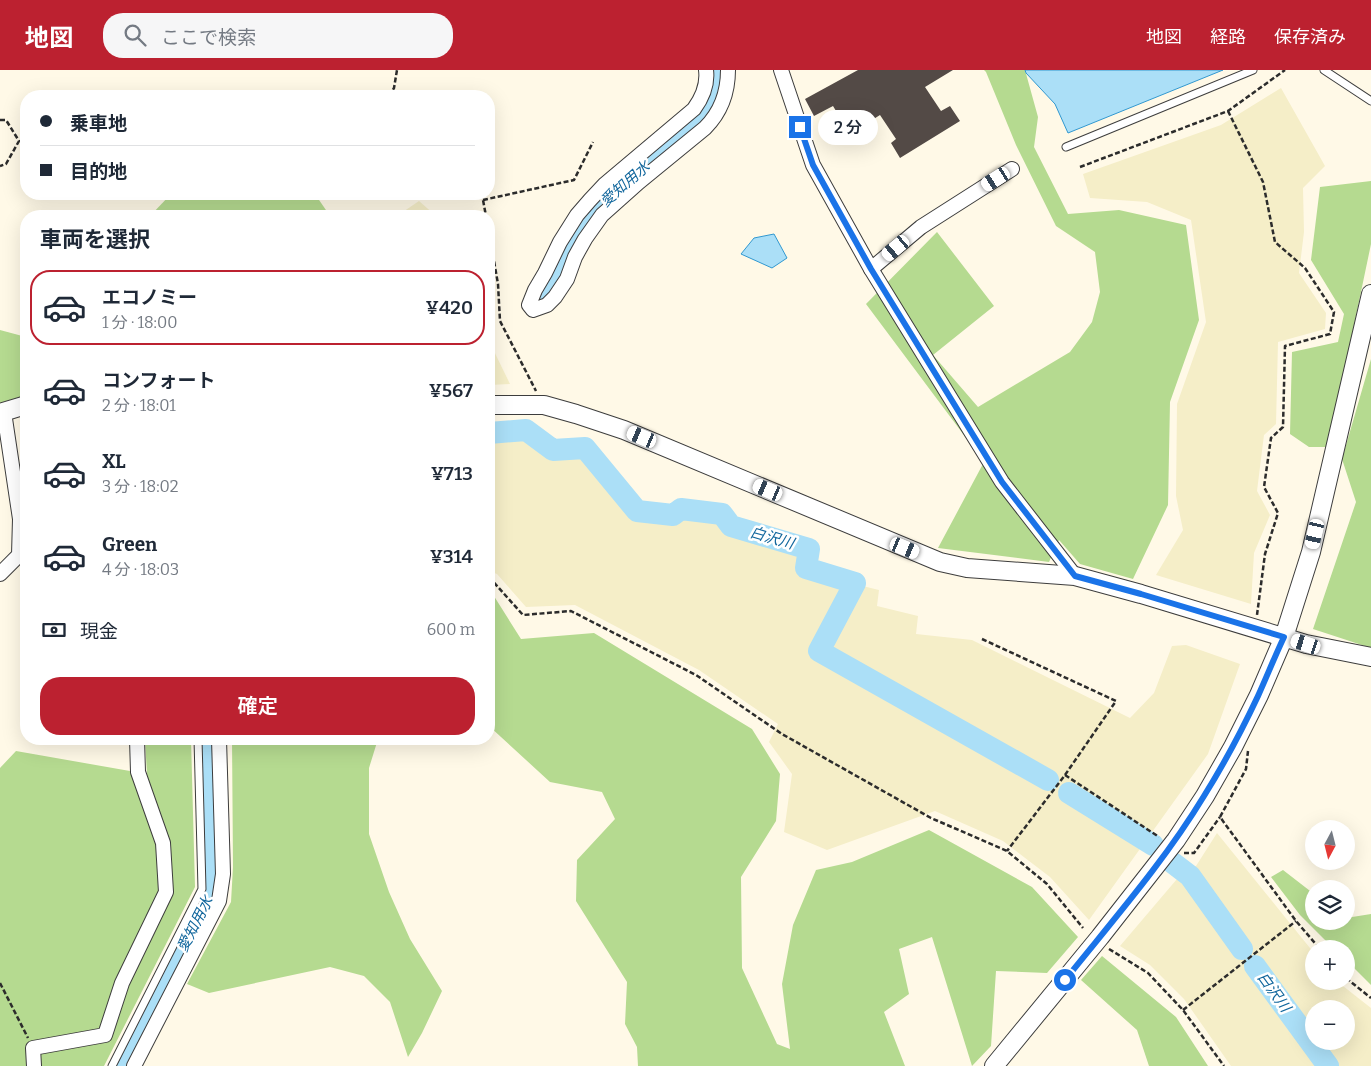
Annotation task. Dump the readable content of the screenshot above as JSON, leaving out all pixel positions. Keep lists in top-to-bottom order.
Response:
{
  "water": ["愛知用水", "白沢川"],
  "north": "bottom",
  "page": {
    "header": "地図",
    "search": "ここで検索",
    "nav": ["地図", "経路", "保存済み"],
    "banner": ["乗車地", "目的地"],
    "bubble": "2 分",
    "heading": "車両を選択",
    "list": [
      {
        "name": "エコノミー",
        "note": "1 分 · 18:00",
        "value": "¥420"
      },
      {
        "name": "コンフォート",
        "note": "2 分 · 18:01",
        "value": "¥567"
      },
      {
        "name": "XL",
        "note": "3 分 · 18:02",
        "value": "¥713"
      },
      {
        "name": "Green",
        "note": "4 分 · 18:03",
        "value": "¥314"
      }
    ],
    "pay": ["現金", "600 m"],
    "buttons": "確定",
    "map_buttons": ["+", "−"]
  }
}
